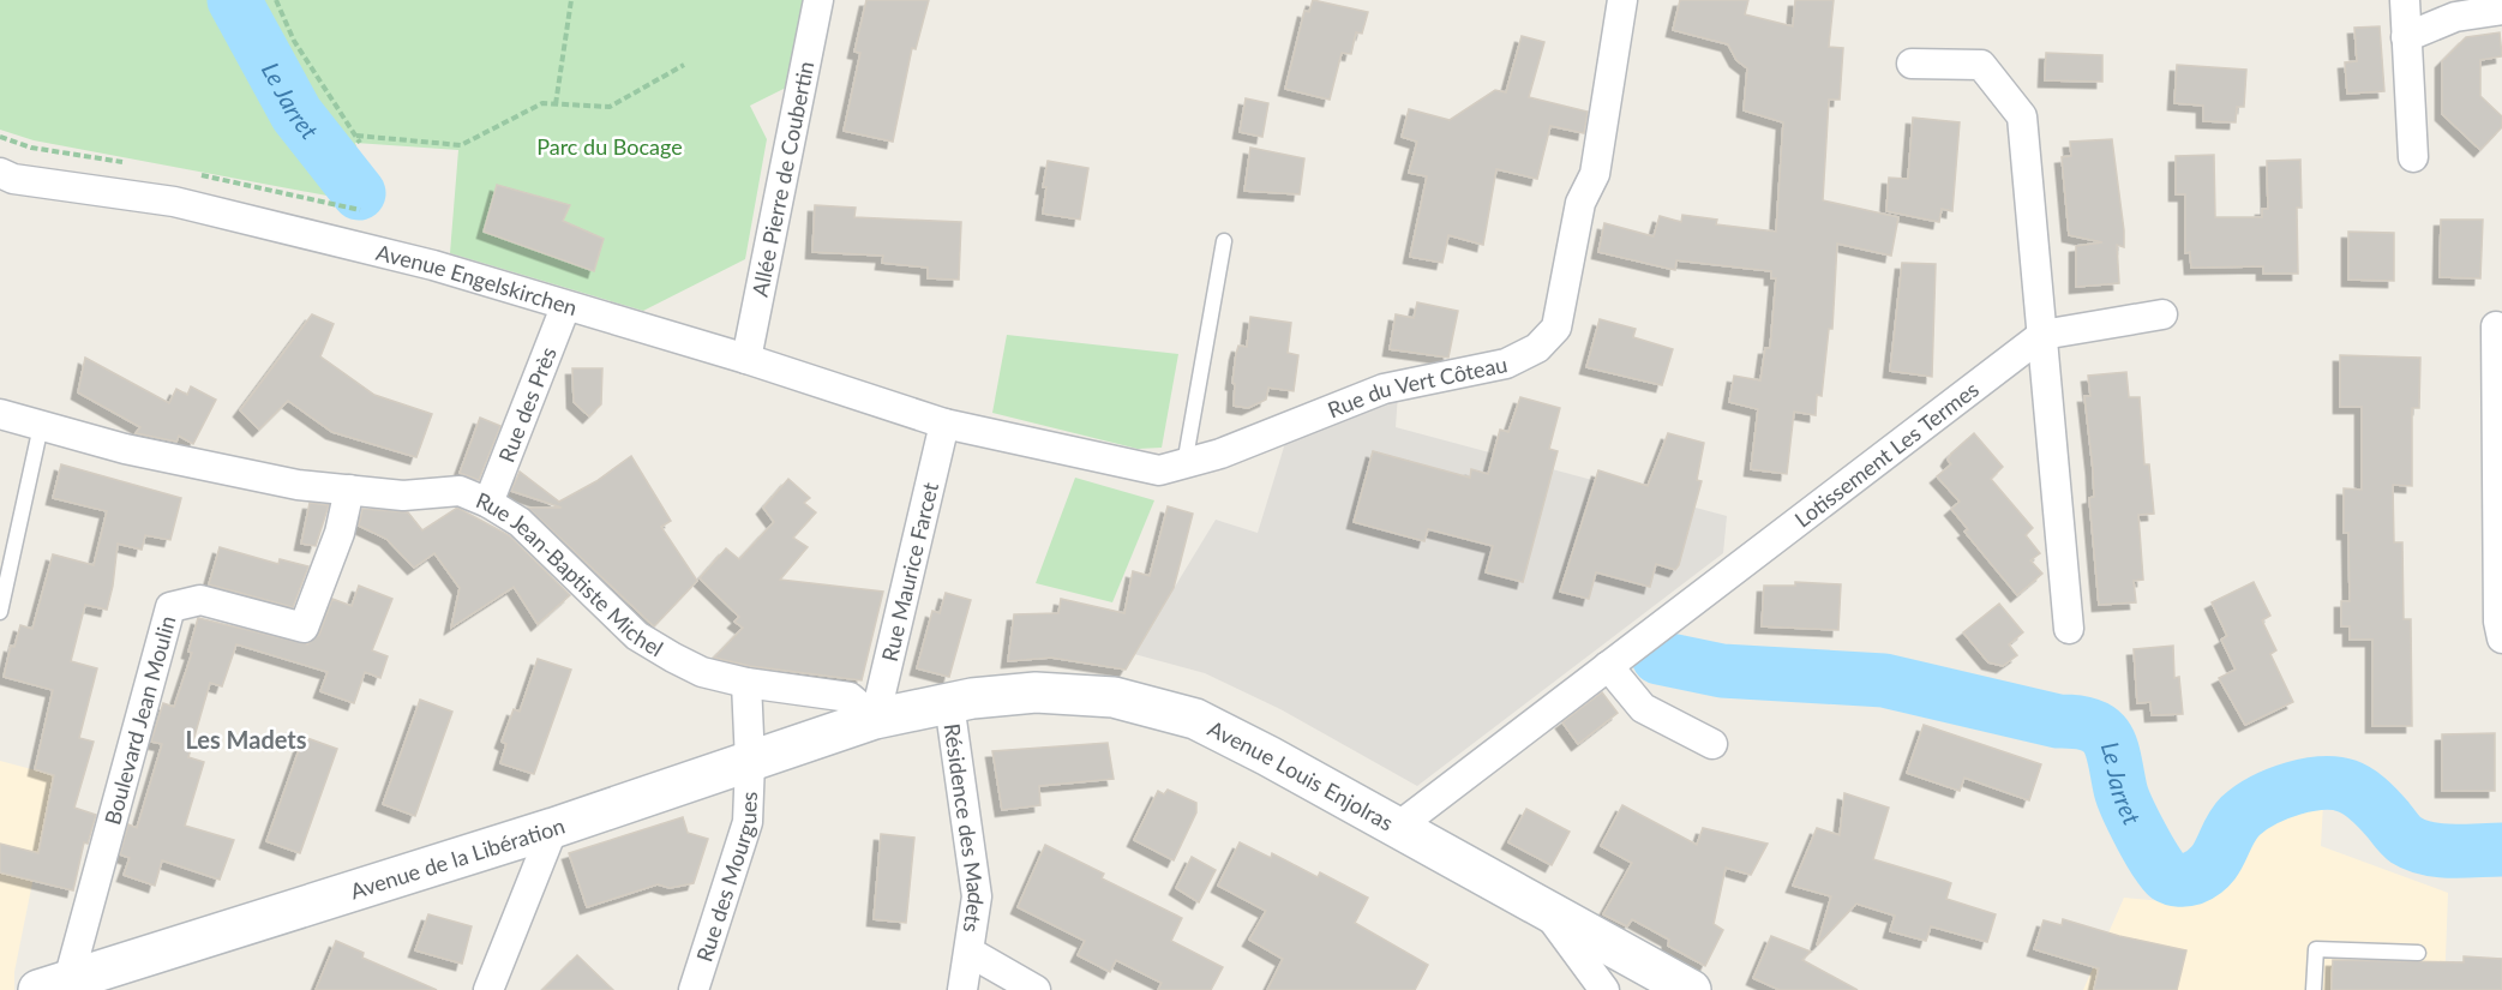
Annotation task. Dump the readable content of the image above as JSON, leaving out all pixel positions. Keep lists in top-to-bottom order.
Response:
{
  "streets": {
    "main road": ["Avenue Louis Enjolras", "Avenue de la Libération"],
    "street": [
      "Allée Pierre de Coubertin",
      "Avenue Engelskirchen",
      "Rue du Vert Côteau",
      "Rue des Près",
      "Lotissement Les Termes",
      "Rue Maurice Farcet",
      "Rue Jean-Baptiste Michel",
      "Boulevard Jean Moulin",
      "Résidence des Madets",
      "Rue des Mourgues"
    ]
  },
  "crossings": [
    ["Allée Pierre de Coubertin", "Avenue Engelskirchen"],
    ["Avenue Engelskirchen", "Rue du Vert Côteau"],
    ["Avenue Engelskirchen", "Rue des Près"],
    ["Avenue Engelskirchen", "Rue Maurice Farcet"],
    ["Rue du Vert Côteau", "Rue Maurice Farcet"],
    ["Rue des Près", "Rue Jean-Baptiste Michel"],
    ["Lotissement Les Termes", "Avenue Louis Enjolras"],
    ["Rue Maurice Farcet", "Rue Jean-Baptiste Michel"],
    ["Rue Maurice Farcet", "Avenue Louis Enjolras"],
    ["Rue Maurice Farcet", "Avenue de la Libération"],
    ["Rue Jean-Baptiste Michel", "Boulevard Jean Moulin"],
    ["Rue Jean-Baptiste Michel", "Avenue Louis Enjolras"],
    ["Rue Jean-Baptiste Michel", "Avenue de la Libération"],
    ["Rue Jean-Baptiste Michel", "Rue des Mourgues"],
    ["Boulevard Jean Moulin", "Avenue de la Libération"],
    ["Avenue Louis Enjolras", "Résidence des Madets"],
    ["Avenue Louis Enjolras", "Avenue de la Libération"],
    ["Avenue de la Libération", "Rue des Mourgues"]
  ],
  "districts": ["Les Madets"],
  "water": ["Le Jarret"],
  "parks": ["Parc du Bocage"]
}
